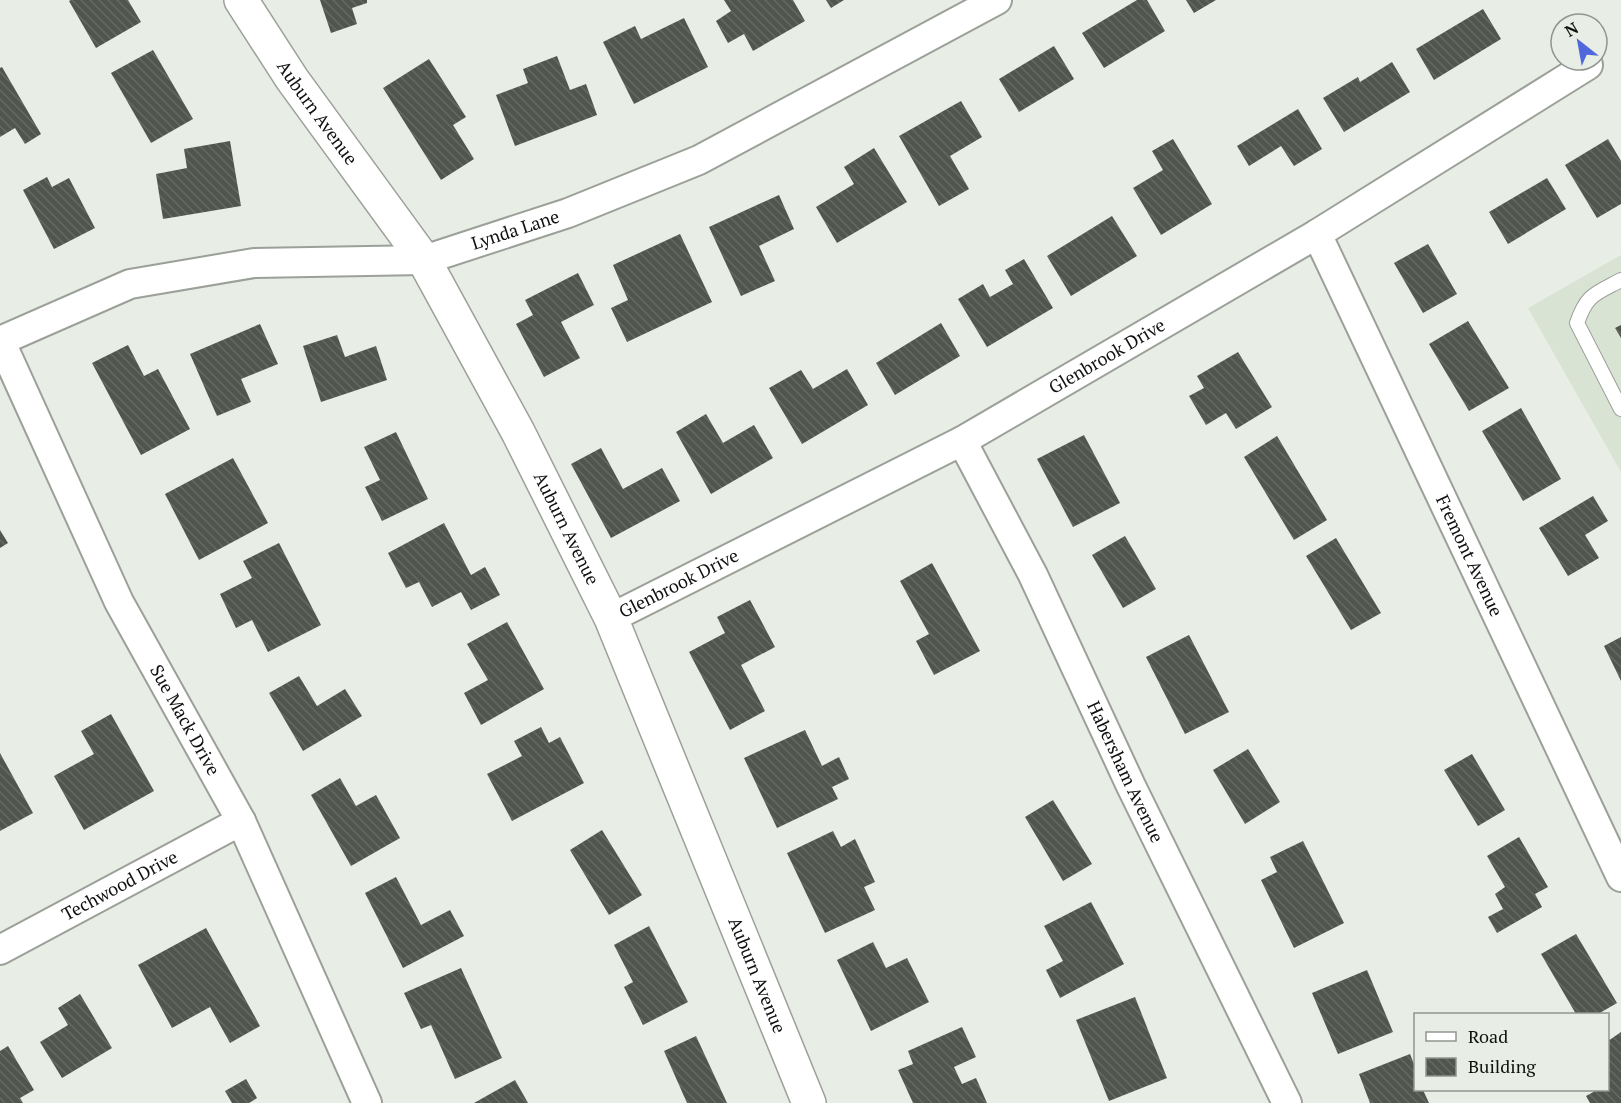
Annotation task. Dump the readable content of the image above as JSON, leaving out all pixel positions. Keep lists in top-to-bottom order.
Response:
{
  "streets": {
    "street": [
      "Auburn Avenue",
      "Lynda Lane",
      "Glenbrook Drive",
      "Fremont Avenue",
      "Sue Mack Drive",
      "Habersham Avenue",
      "Techwood Drive"
    ]
  },
  "crossings": [
    ["Auburn Avenue", "Lynda Lane"],
    ["Auburn Avenue", "Glenbrook Drive"],
    ["Lynda Lane", "Sue Mack Drive"],
    ["Glenbrook Drive", "Fremont Avenue"],
    ["Glenbrook Drive", "Habersham Avenue"],
    ["Sue Mack Drive", "Techwood Drive"]
  ],
  "legend": ["Road", "Building"],
  "north": "top left"
}
